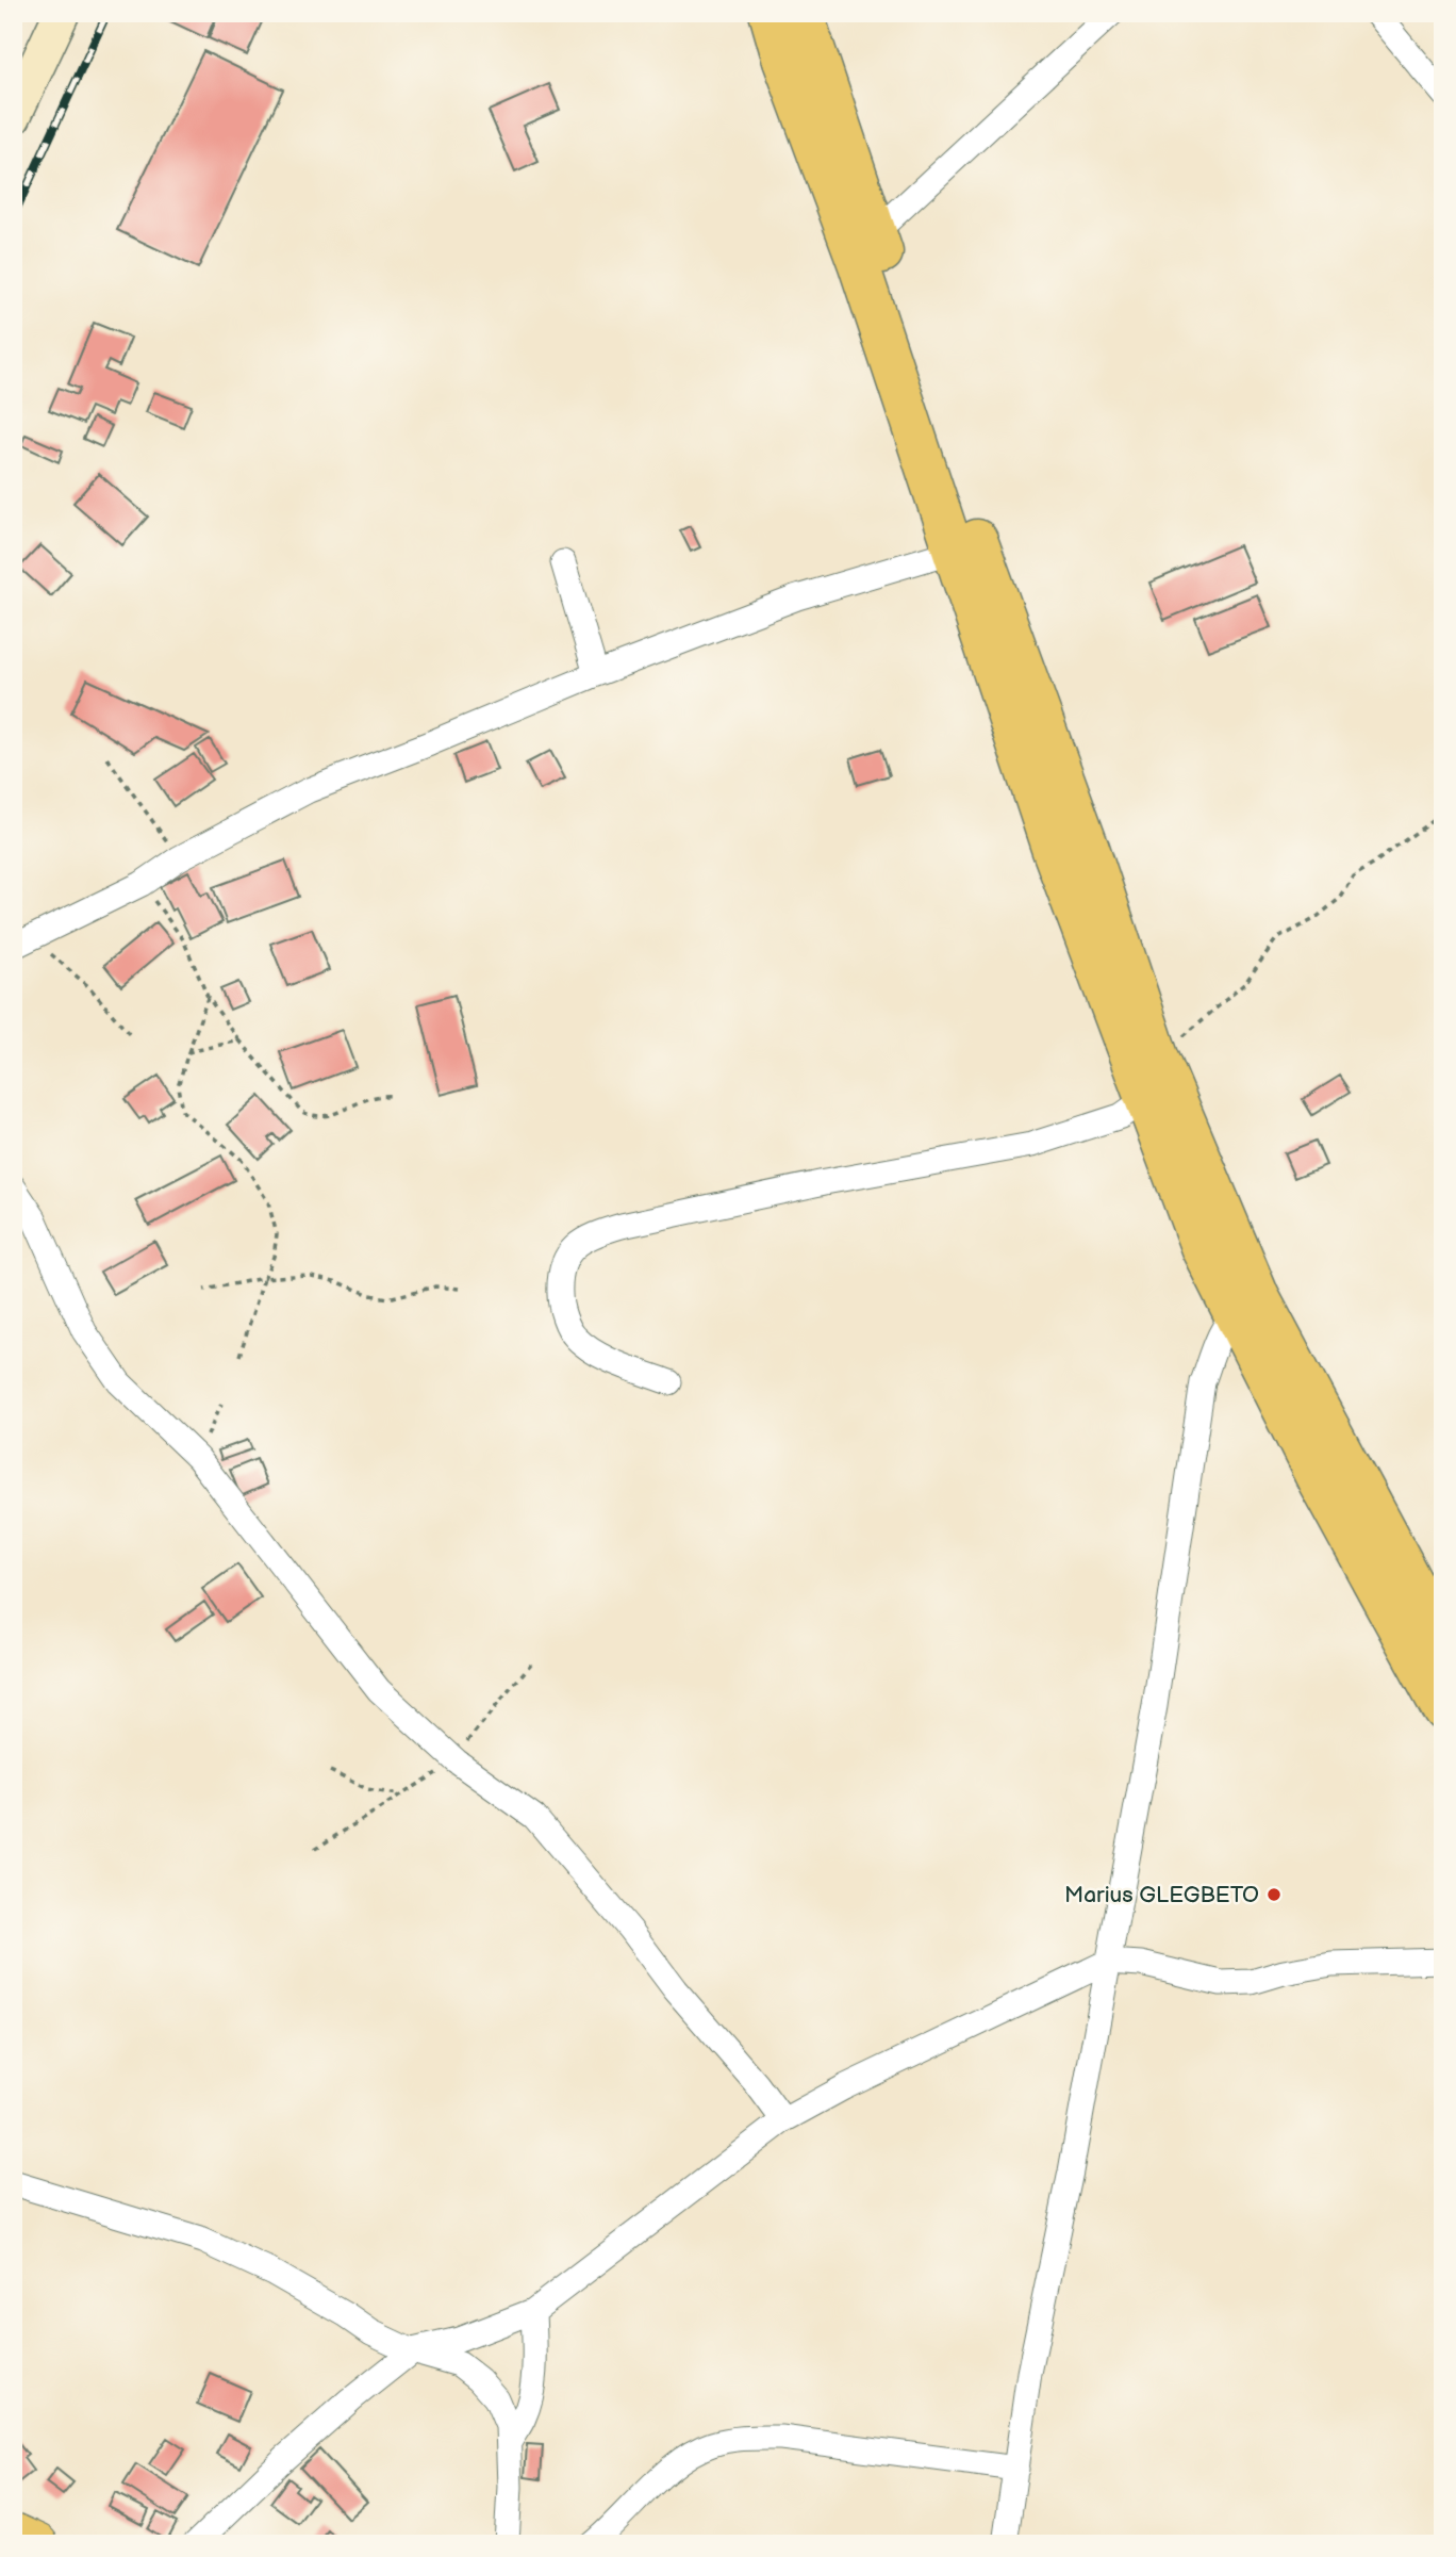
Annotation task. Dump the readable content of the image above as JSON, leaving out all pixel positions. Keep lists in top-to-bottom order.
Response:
{
  "places": ["Marius GLEGBETO"]
}
